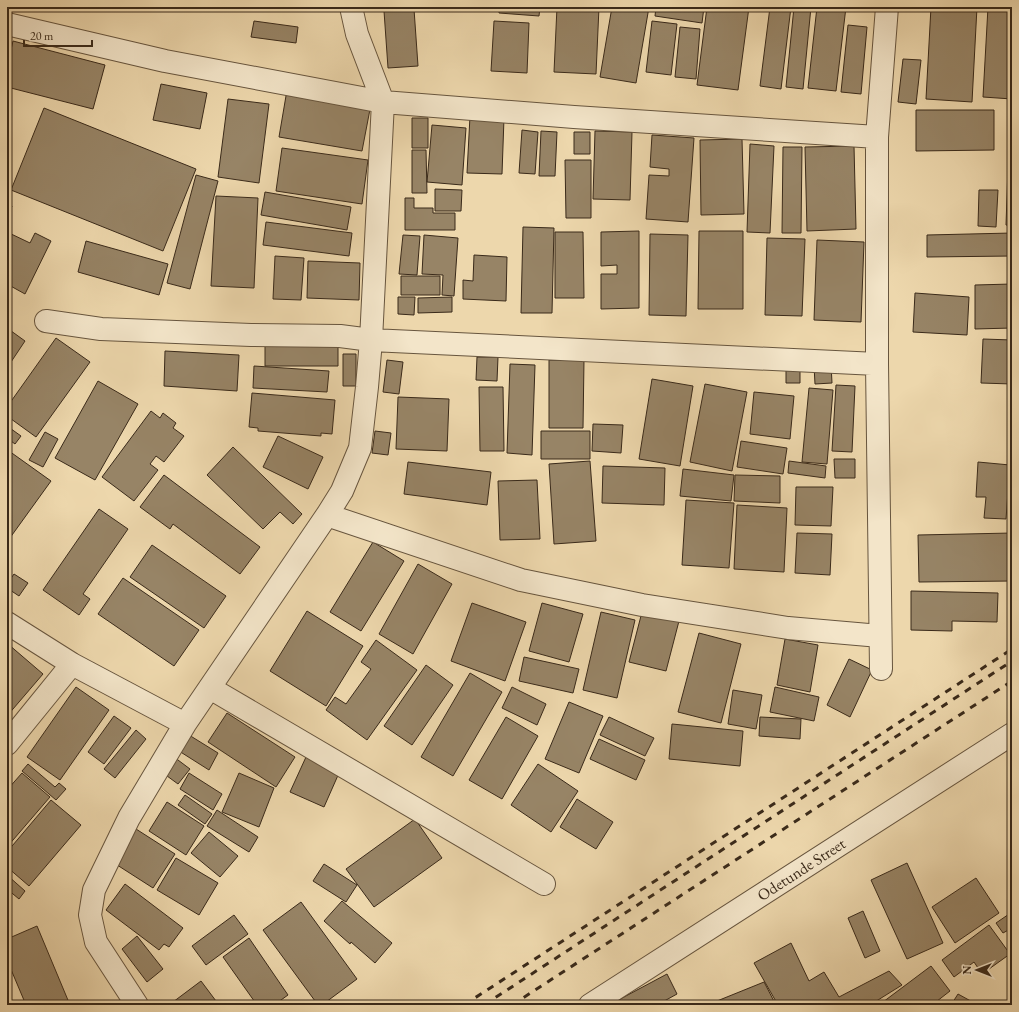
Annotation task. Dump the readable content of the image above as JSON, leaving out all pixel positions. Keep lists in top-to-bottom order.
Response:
{
  "streets": {
    "street": ["Odetunde Street"]
  },
  "scale_bar": "20 m",
  "north": "left"
}
